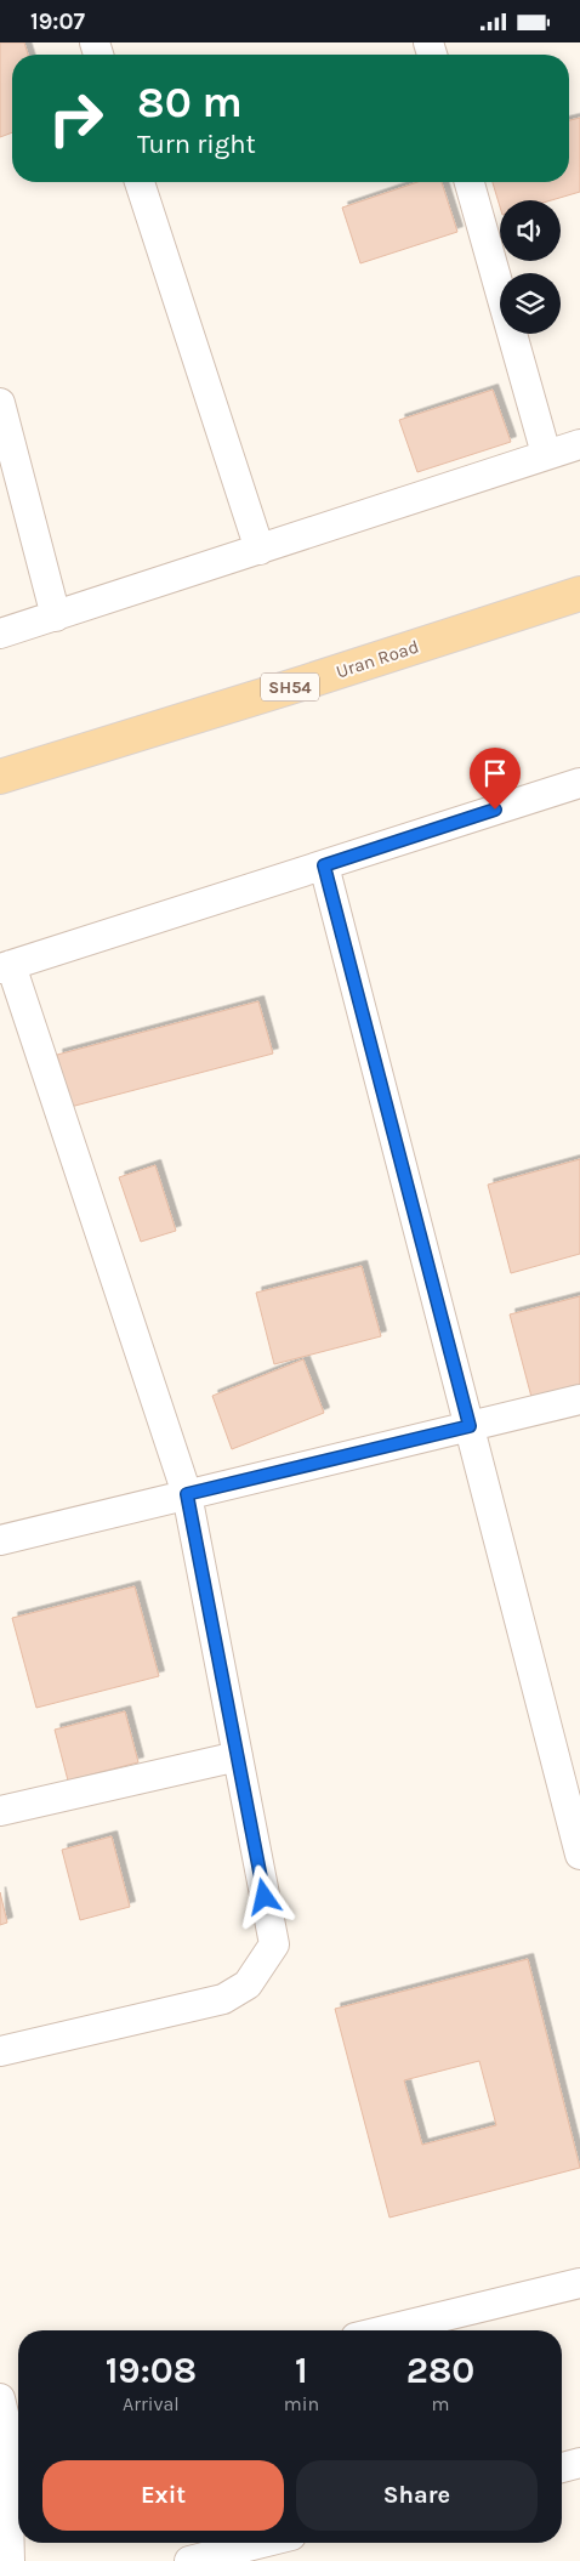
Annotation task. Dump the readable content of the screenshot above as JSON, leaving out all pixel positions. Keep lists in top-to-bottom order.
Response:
{
  "streets": {
    "main road": ["Uran Road", "SH54"]
  },
  "page": {
    "status": "19:07",
    "turn": ["80 m", "Turn right"],
    "eta": [
      "19:08",
      "Arrival",
      "1",
      "min",
      "280",
      "m"
    ],
    "buttons": ["Exit", "Share"]
  }
}
